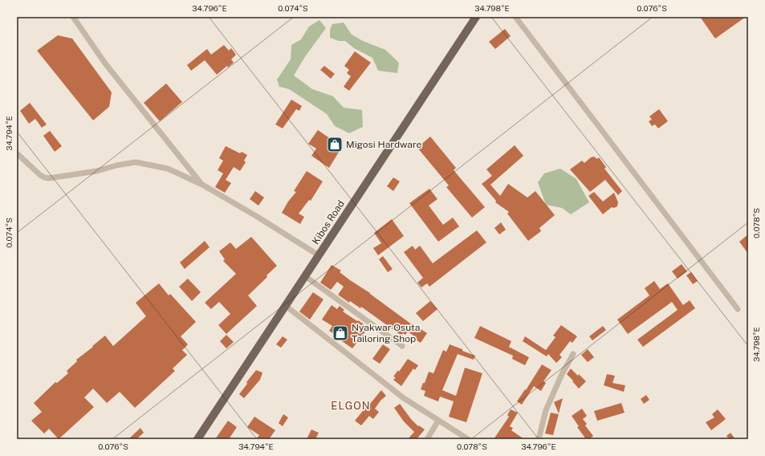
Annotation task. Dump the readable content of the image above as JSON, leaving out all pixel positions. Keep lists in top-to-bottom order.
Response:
{
  "streets": {
    "main road": ["Kibos Road"]
  },
  "districts": ["ELGON"],
  "places": {
    "shop": ["Migosi Hardware", "Nyakwar Osuta Tailoring Shop"]
  },
  "coordinates": [
    "34.796°E",
    "0.074°S",
    "34.798°E",
    "0.076°S",
    "34.794°E",
    "0.078°S"
  ]
}
